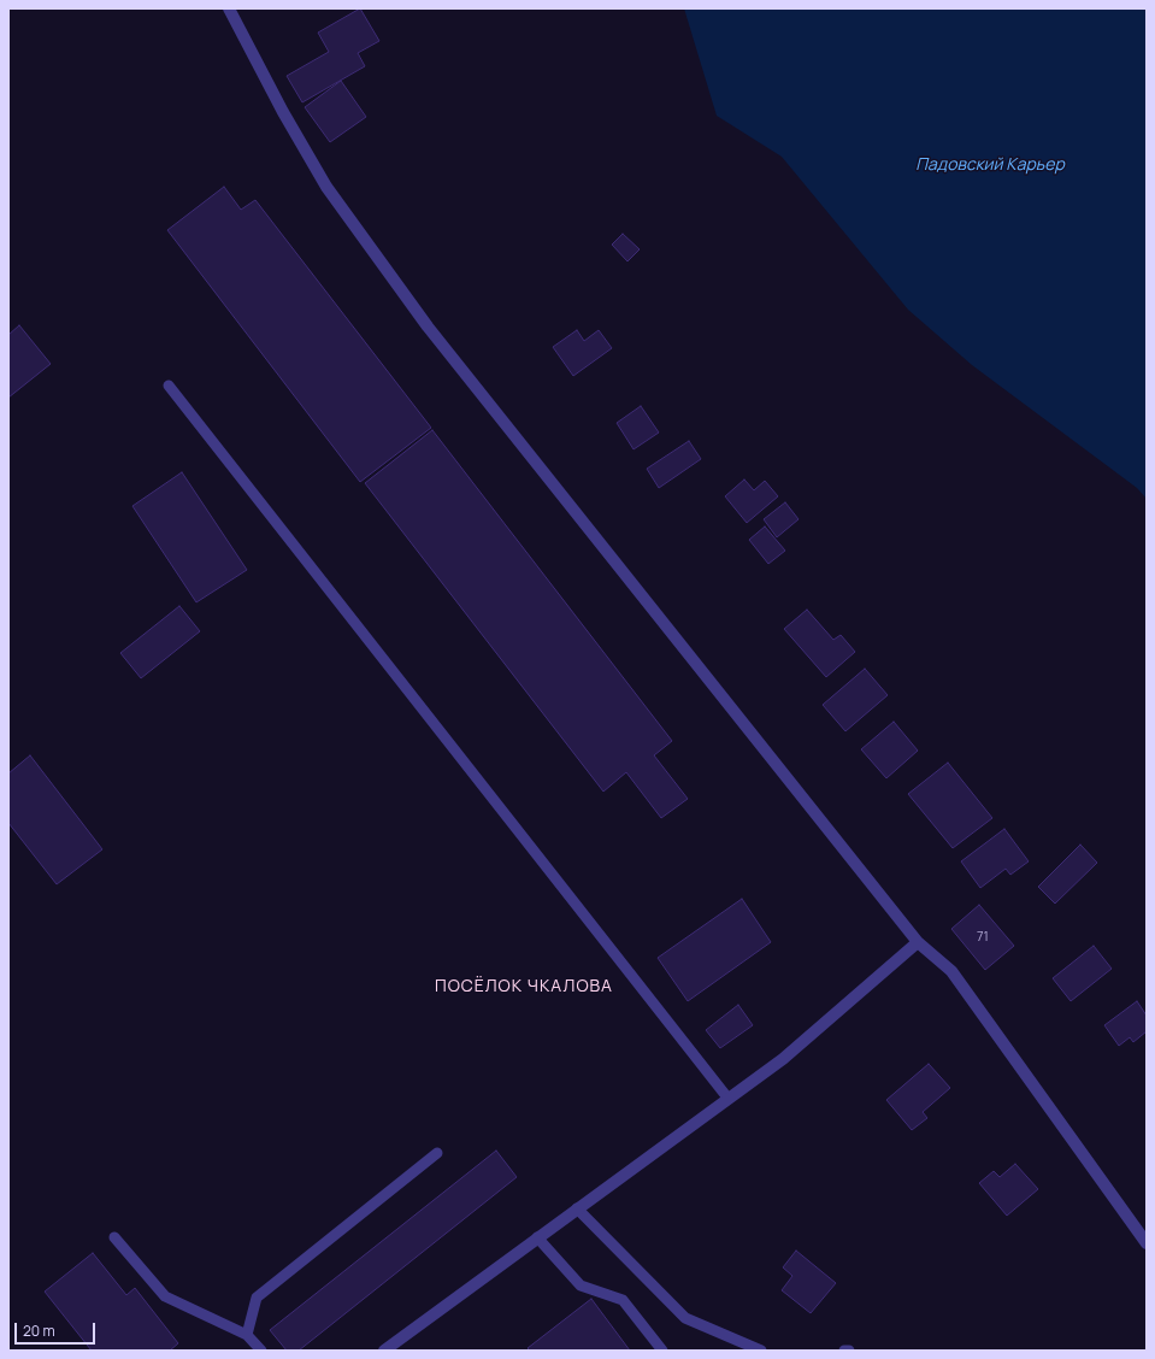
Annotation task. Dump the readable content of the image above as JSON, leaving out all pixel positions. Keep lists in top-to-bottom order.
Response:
{
  "districts": ["ПОСЁЛОК ЧКАЛОВА"],
  "water": ["Падовский Карьер"],
  "house_numbers": ["71"],
  "scale_bar": "20 m"
}
